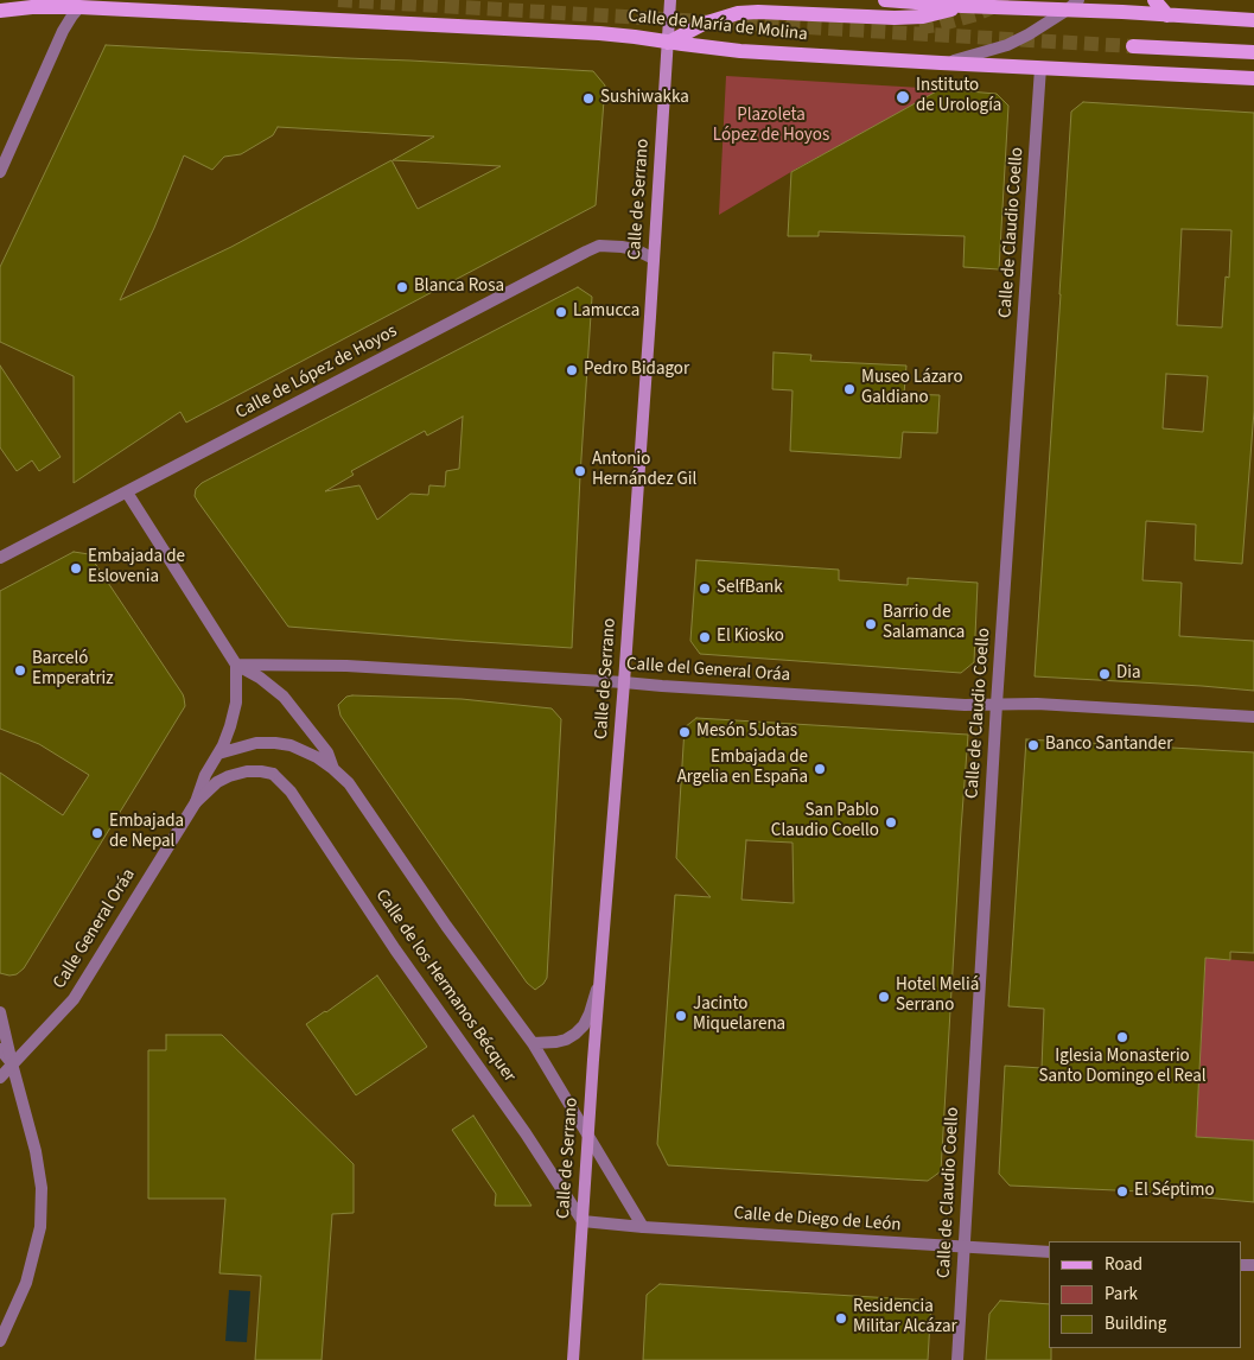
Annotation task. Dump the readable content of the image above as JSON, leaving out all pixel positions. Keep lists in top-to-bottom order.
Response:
{
  "streets": {
    "main road": ["Calle de María de Molina", "Calle de Serrano"],
    "street": [
      "Calle de Claudio Coello",
      "Calle de López de Hoyos",
      "Calle del General Oráa",
      "Calle General Oráa",
      "Calle de los Hermanos Bécquer",
      "Calle de Diego de León"
    ]
  },
  "crossings": [
    ["Calle de María de Molina", "Calle de Serrano"],
    ["Calle de María de Molina", "Calle de Claudio Coello"],
    ["Calle de Serrano", "Calle de López de Hoyos"],
    ["Calle de Serrano", "Calle del General Oráa"],
    ["Calle de Serrano", "Calle de los Hermanos Bécquer"],
    ["Calle de Serrano", "Calle de Diego de León"],
    ["Calle de Claudio Coello", "Calle del General Oráa"],
    ["Calle de Claudio Coello", "Calle de Diego de León"],
    ["Calle de López de Hoyos", "Calle de los Hermanos Bécquer"],
    ["Calle del General Oráa", "Calle de los Hermanos Bécquer"],
    ["Calle General Oráa", "Calle de los Hermanos Bécquer"],
    ["Calle de los Hermanos Bécquer", "Calle de Diego de León"]
  ],
  "parks": ["Plazoleta López de Hoyos"],
  "places": [
    "Instituto de Urología",
    "Sushiwakka",
    "Blanca Rosa",
    "Lamucca",
    "Pedro Bidagor",
    "Museo Lázaro Galdiano",
    "Antonio Hernández Gil",
    "Embajada de Eslovenia",
    "SelfBank",
    "Barrio de Salamanca",
    "El Kiosko",
    "Barceló Emperatriz",
    "Dia",
    "Mesón 5Jotas",
    "Banco Santander",
    "Embajada de Argelia en España",
    "San Pablo Claudio Coello",
    "Embajada de Nepal",
    "Hotel Meliá Serrano",
    "Jacinto Miquelarena",
    "Iglesia Monasterio Santo Domingo el Real",
    "El Séptimo",
    "Residencia Militar Alcázar"
  ],
  "legend": ["Road", "Park", "Building"]
}
